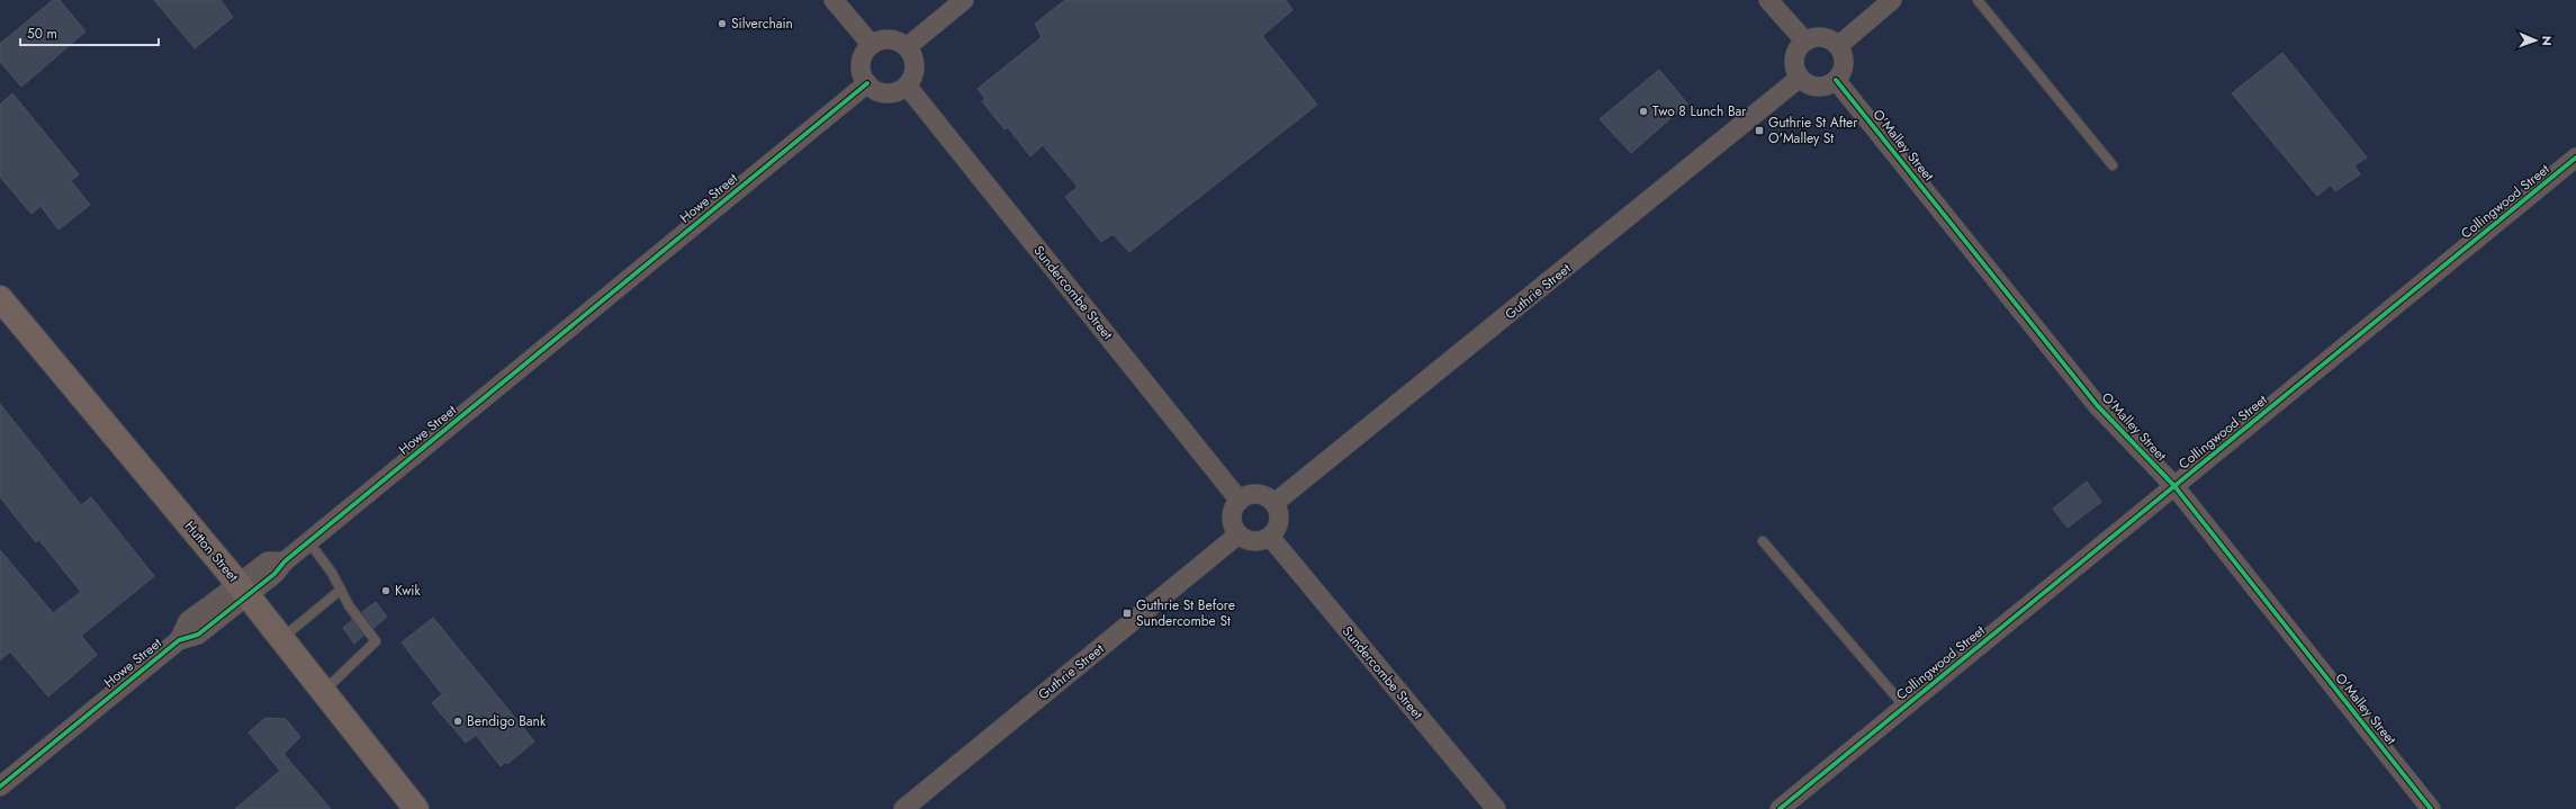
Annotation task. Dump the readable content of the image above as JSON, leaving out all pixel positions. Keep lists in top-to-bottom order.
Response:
{
  "streets": {
    "main road": ["Hutton Street"],
    "street": [
      "O'Malley Street",
      "Howe Street",
      "Collingwood Street",
      "Guthrie Street",
      "Sundercombe Street"
    ]
  },
  "crossings": [
    ["O'Malley Street", "Collingwood Street"],
    ["O'Malley Street", "Guthrie Street"],
    ["Howe Street", "Sundercombe Street"],
    ["Howe Street", "Hutton Street"],
    ["Guthrie Street", "Sundercombe Street"]
  ],
  "places": {
    "other": [
      "Silverchain",
      "Two 8 Lunch Bar",
      "Kwik",
      "Bendigo Bank"
    ],
    "transit": ["Guthrie St After O'Malley St", "Guthrie St Before Sundercombe St"]
  },
  "scale_bar": "50 m",
  "north": "right"
}
